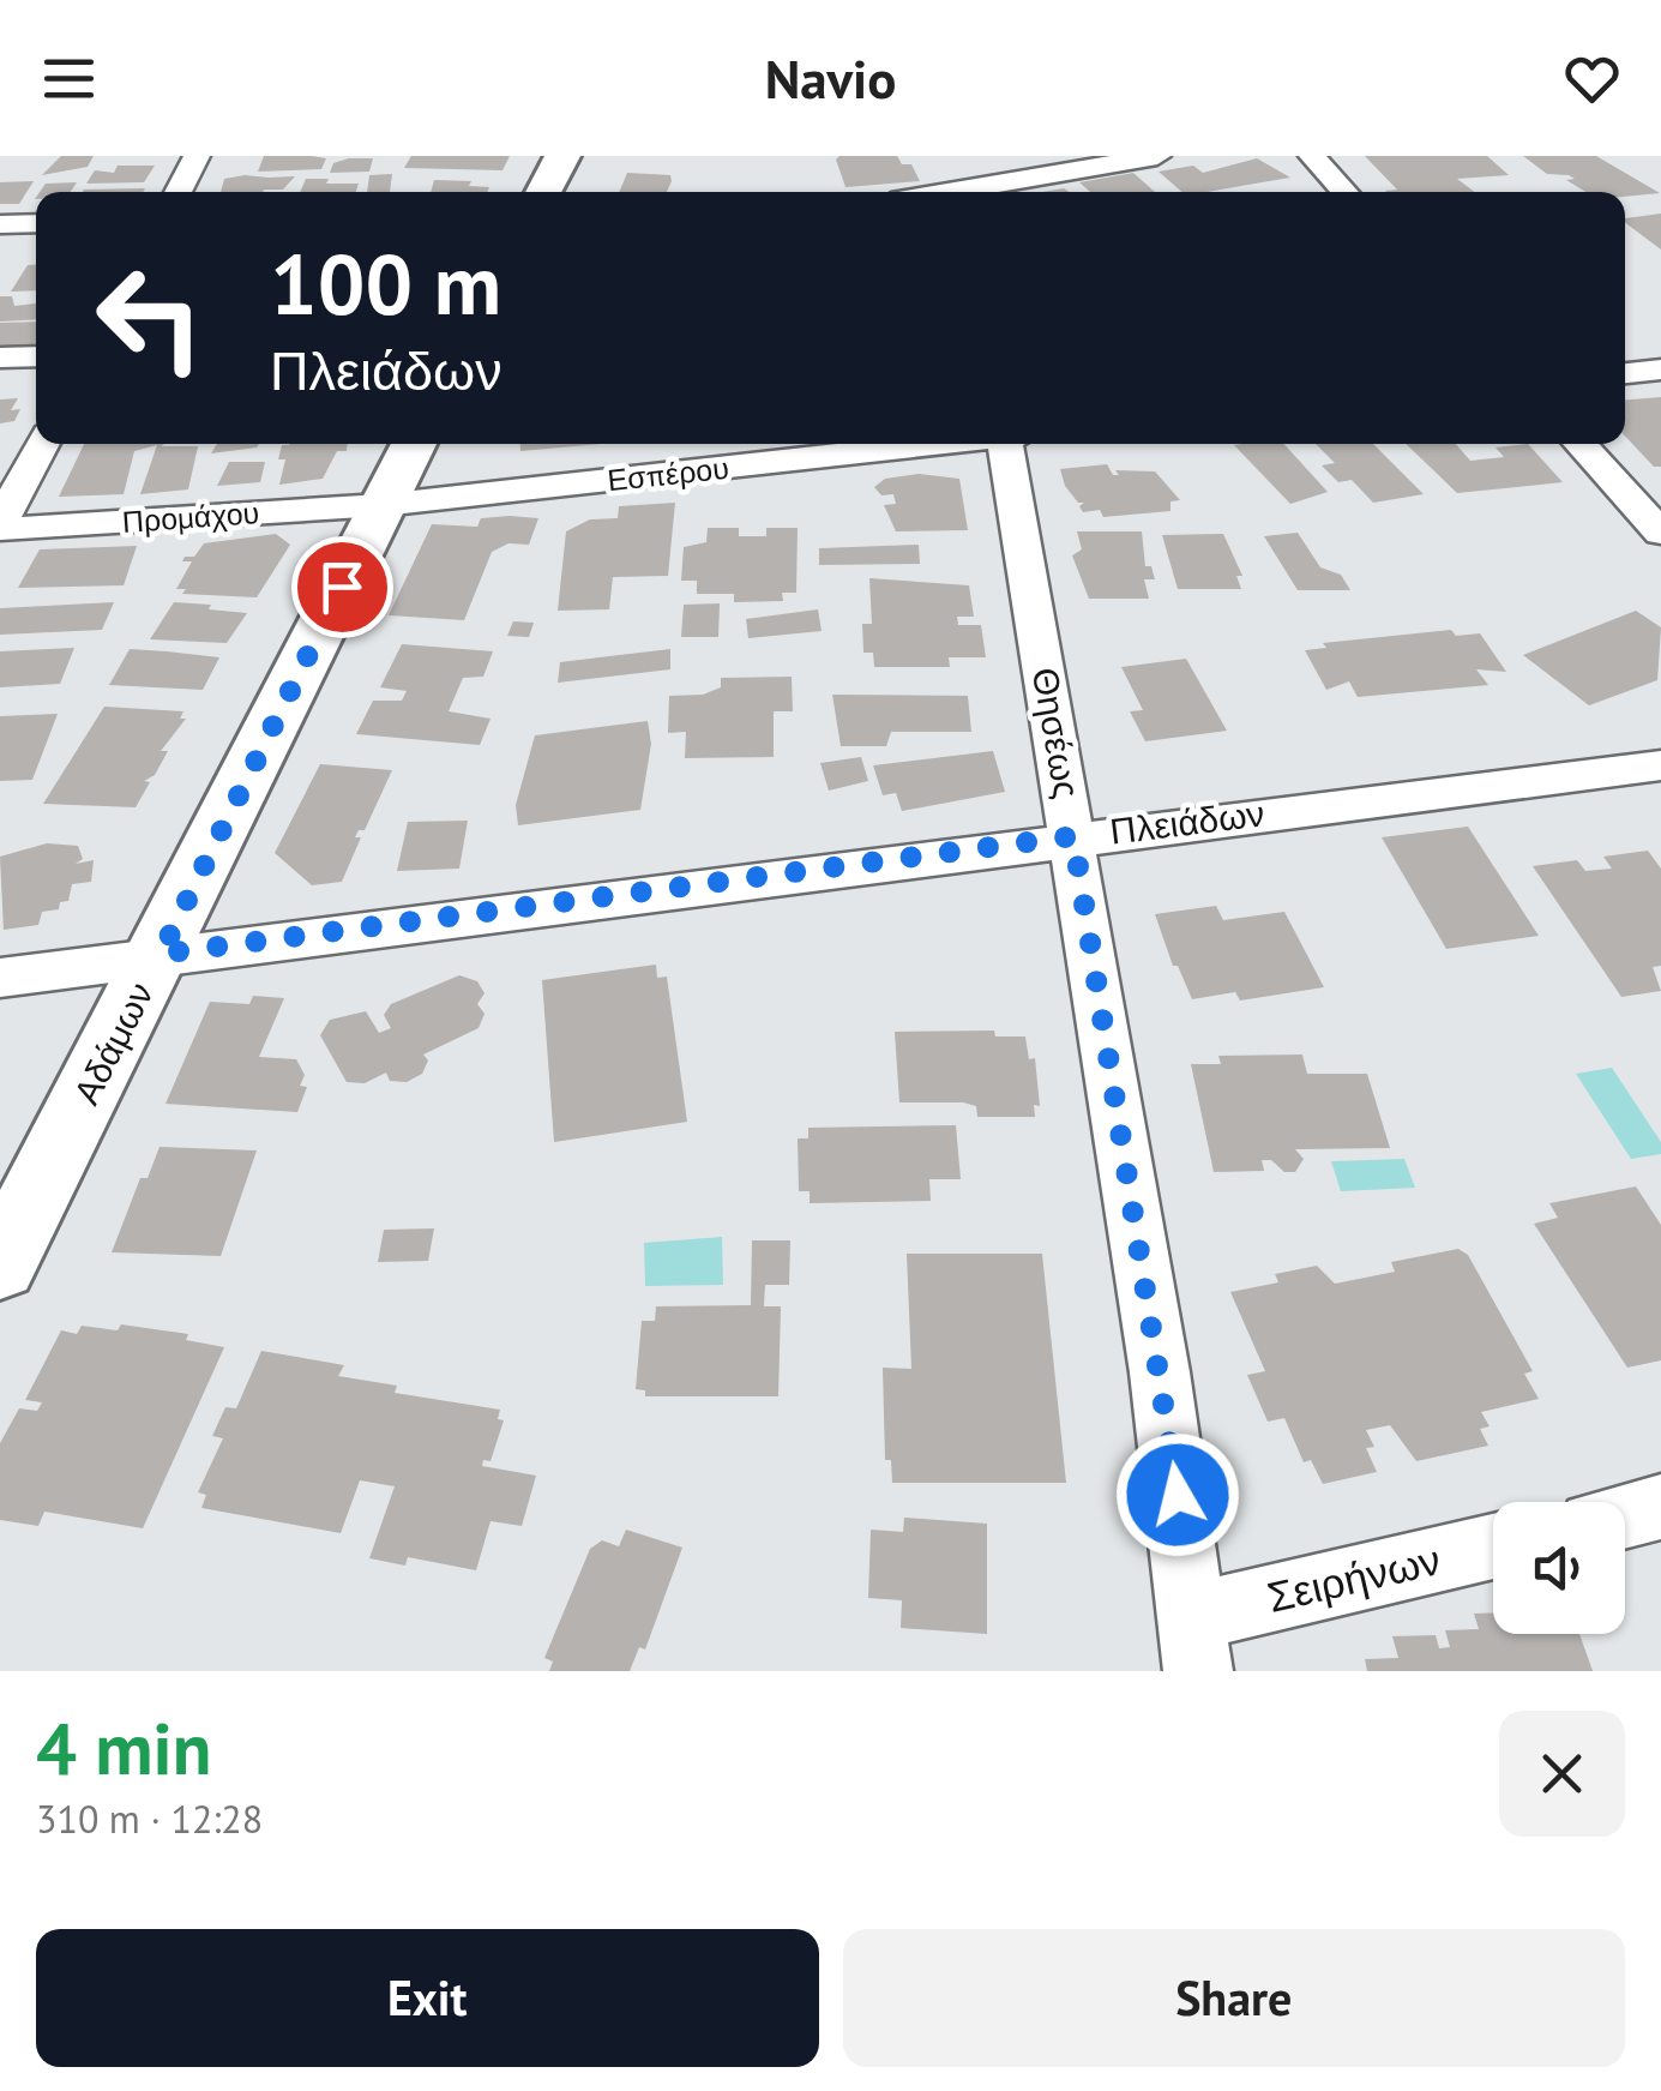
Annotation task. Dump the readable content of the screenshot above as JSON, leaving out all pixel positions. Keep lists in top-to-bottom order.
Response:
{
  "streets": {
    "street": [
      "Εσπέρου",
      "Προμάχου",
      "Θησέως",
      "Πλειάδων",
      "Αδάμων",
      "Σειρήνων"
    ]
  },
  "crossings": [
    ["Εσπέρου", "Προμάχου"],
    ["Εσπέρου", "Αδάμων"],
    ["Προμάχου", "Αδάμων"],
    ["Θησέως", "Πλειάδων"],
    ["Θησέως", "Σειρήνων"],
    ["Πλειάδων", "Αδάμων"]
  ],
  "page": {
    "header": "Navio",
    "turn": ["100 m", "Πλειάδων"],
    "heading": ["4 min", "310 m · 12:28"],
    "buttons": ["Exit", "Share"]
  }
}
